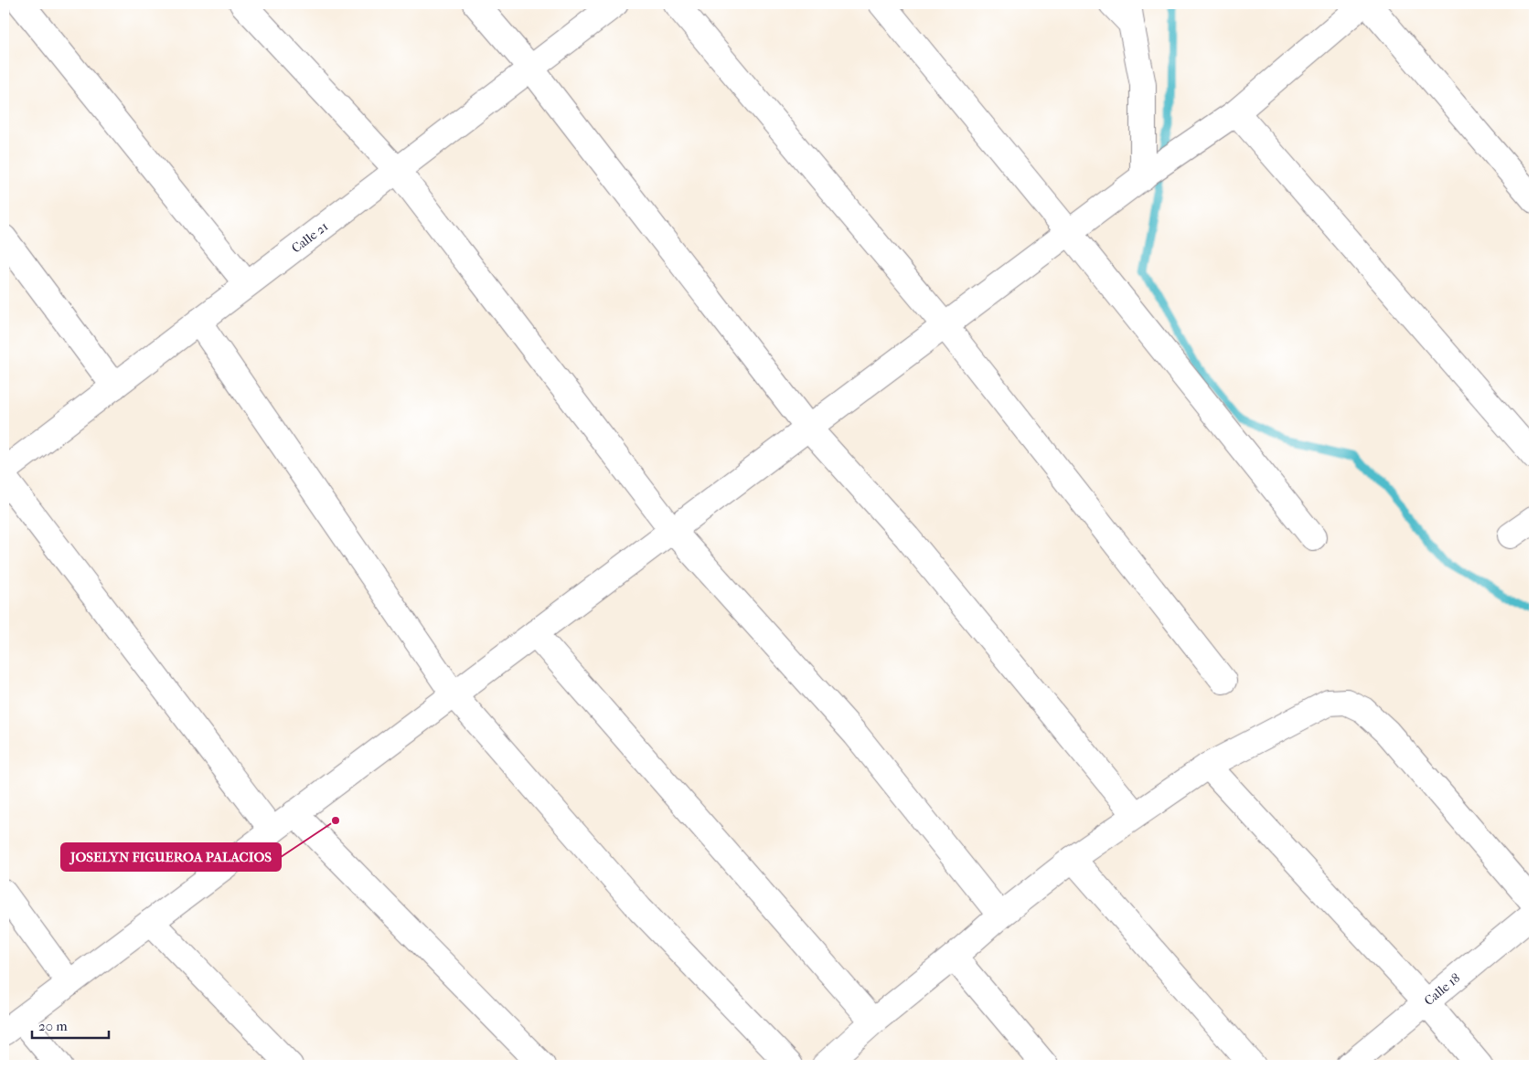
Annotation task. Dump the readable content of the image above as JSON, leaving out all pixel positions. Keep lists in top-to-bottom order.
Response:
{
  "streets": {
    "street": ["Calle 21", "Calle 18"]
  },
  "places": ["JOSELYN FIGUEROA PALACIOS"],
  "scale_bar": "20 m"
}
